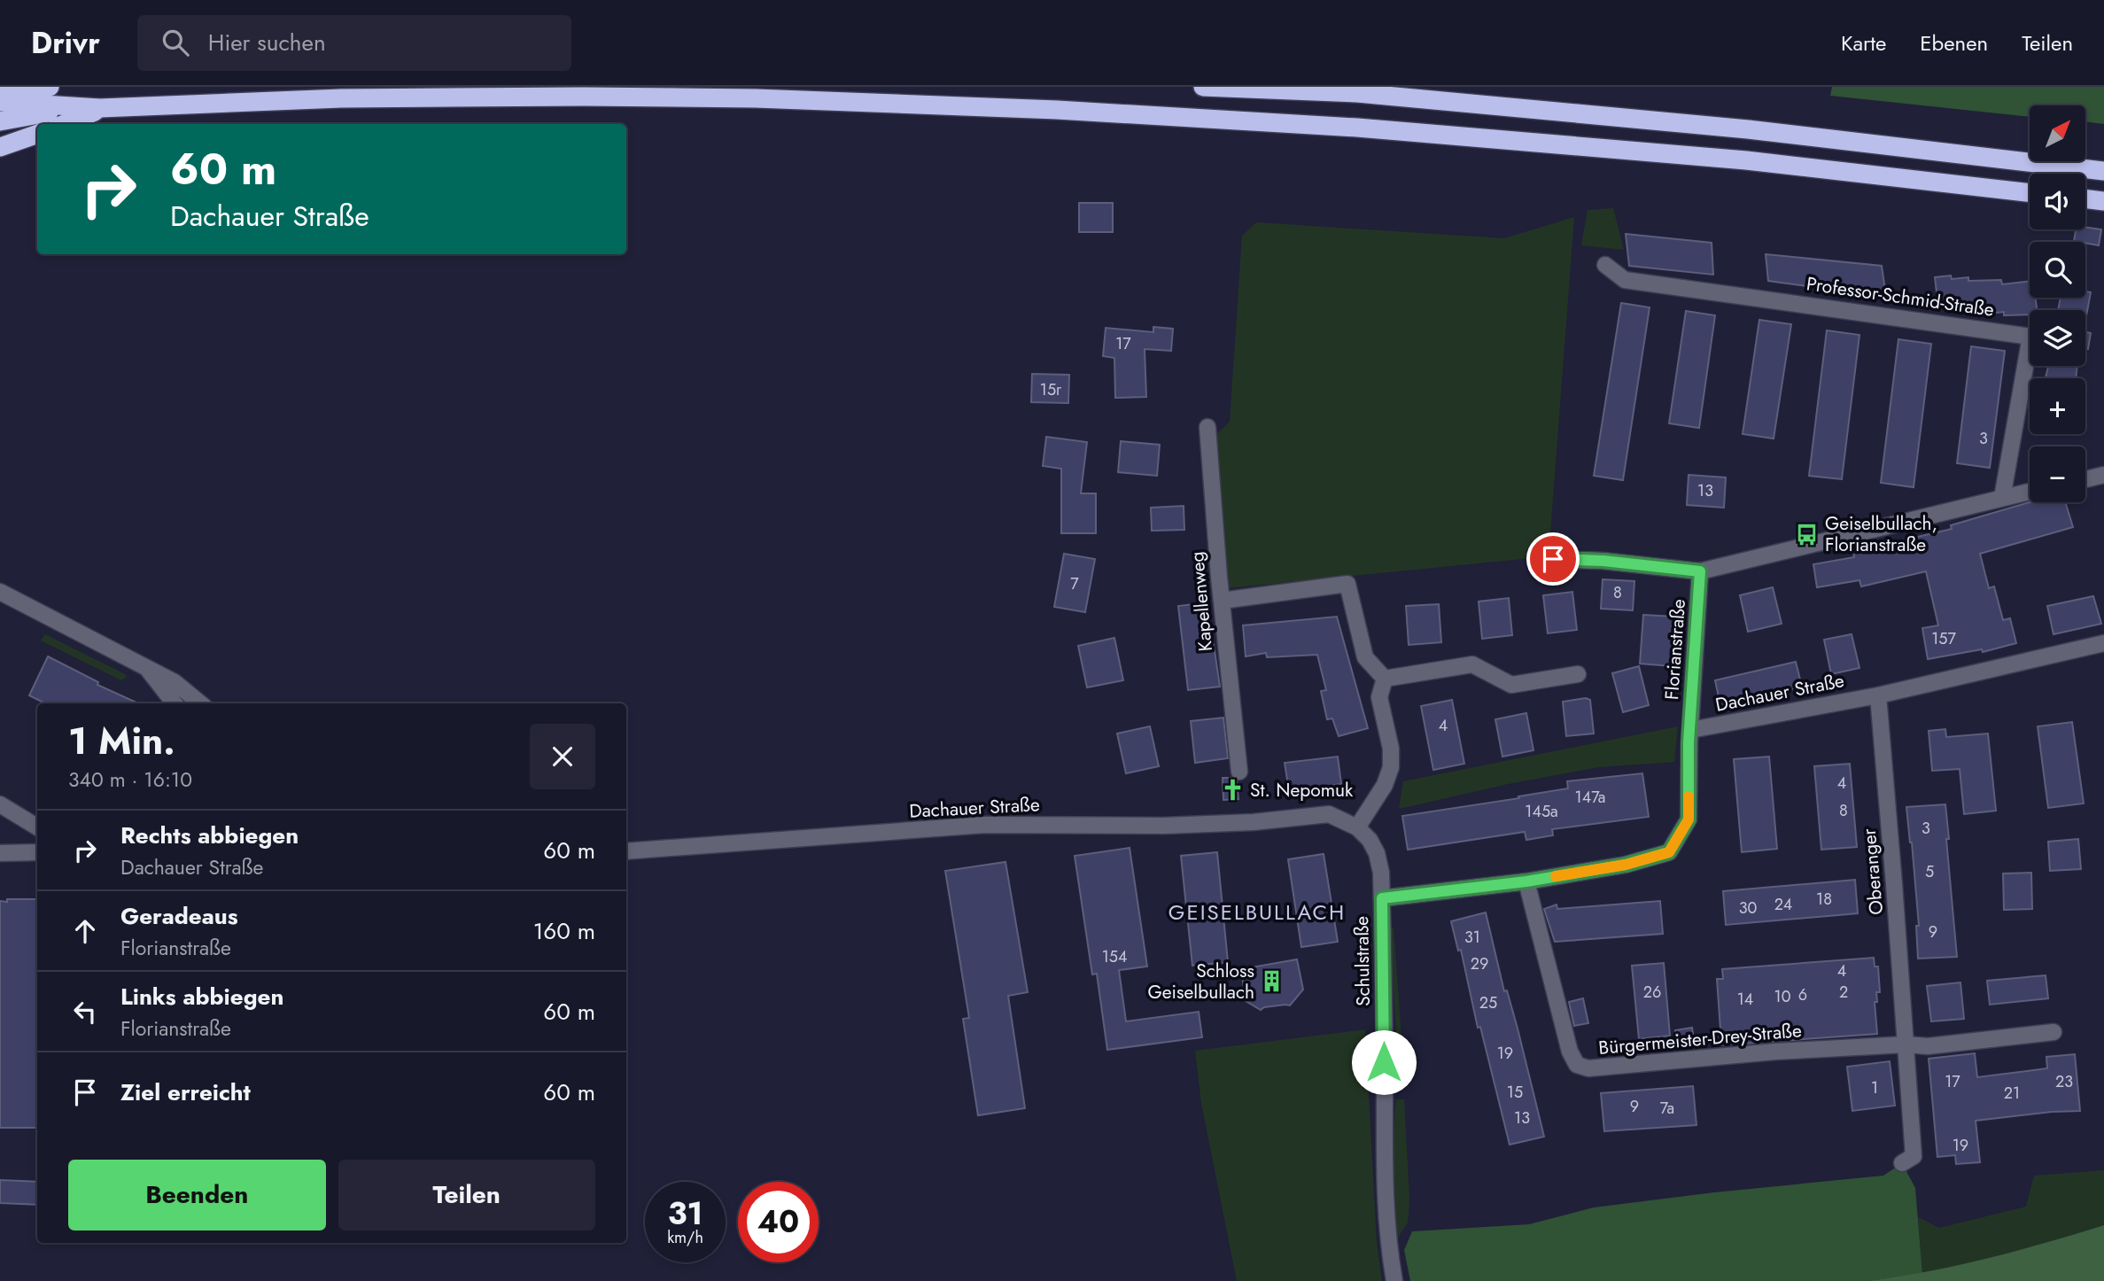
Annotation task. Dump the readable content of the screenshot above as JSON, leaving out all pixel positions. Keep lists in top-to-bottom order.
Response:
{
  "streets": {
    "street": [
      "Professor-Schmid-Straße",
      "Kapellenweg",
      "Florianstraße",
      "Dachauer Straße",
      "Oberanger",
      "Schulstraße",
      "Bürgermeister-Drey-Straße"
    ]
  },
  "crossings": [
    ["Florianstraße", "Dachauer Straße"],
    ["Dachauer Straße", "Oberanger"],
    ["Dachauer Straße", "Schulstraße"],
    ["Oberanger", "Bürgermeister-Drey-Straße"]
  ],
  "districts": ["GEISELBULLACH"],
  "places": {
    "bus stop": ["Geiselbullach, Florianstraße"],
    "church": ["St. Nepomuk"],
    "building": ["Schloss Geiselbullach"]
  },
  "house_numbers": [
    "17",
    "15r",
    "3",
    "13",
    "7",
    "8",
    "157",
    "4",
    "4",
    "147a",
    "8",
    "145a",
    "3",
    "5",
    "18",
    "24",
    "30",
    "9",
    "31",
    "154",
    "29",
    "4",
    "26",
    "2",
    "6",
    "10",
    "14",
    "25",
    "19",
    "17",
    "23",
    "1",
    "15",
    "21",
    "9",
    "7a",
    "13",
    "19"
  ],
  "north": "top right",
  "page": {
    "header": "Drivr",
    "search": "Hier suchen",
    "nav": ["Karte", "Ebenen", "Teilen"],
    "map_buttons": ["+", "−"],
    "turn": ["60 m", "Dachauer Straße"],
    "heading": ["1 Min.", "340 m · 16:10"],
    "list": [
      {
        "name": "Rechts abbiegen",
        "note": "Dachauer Straße",
        "value": "60 m"
      },
      {
        "name": "Geradeaus",
        "note": "Florianstraße",
        "value": "160 m"
      },
      {
        "name": "Links abbiegen",
        "note": "Florianstraße",
        "value": "60 m"
      },
      {
        "name": "Ziel erreicht",
        "value": "60 m"
      }
    ],
    "buttons": ["Beenden", "Teilen"],
    "speed": "31 km/h",
    "limit": "40"
  }
}
